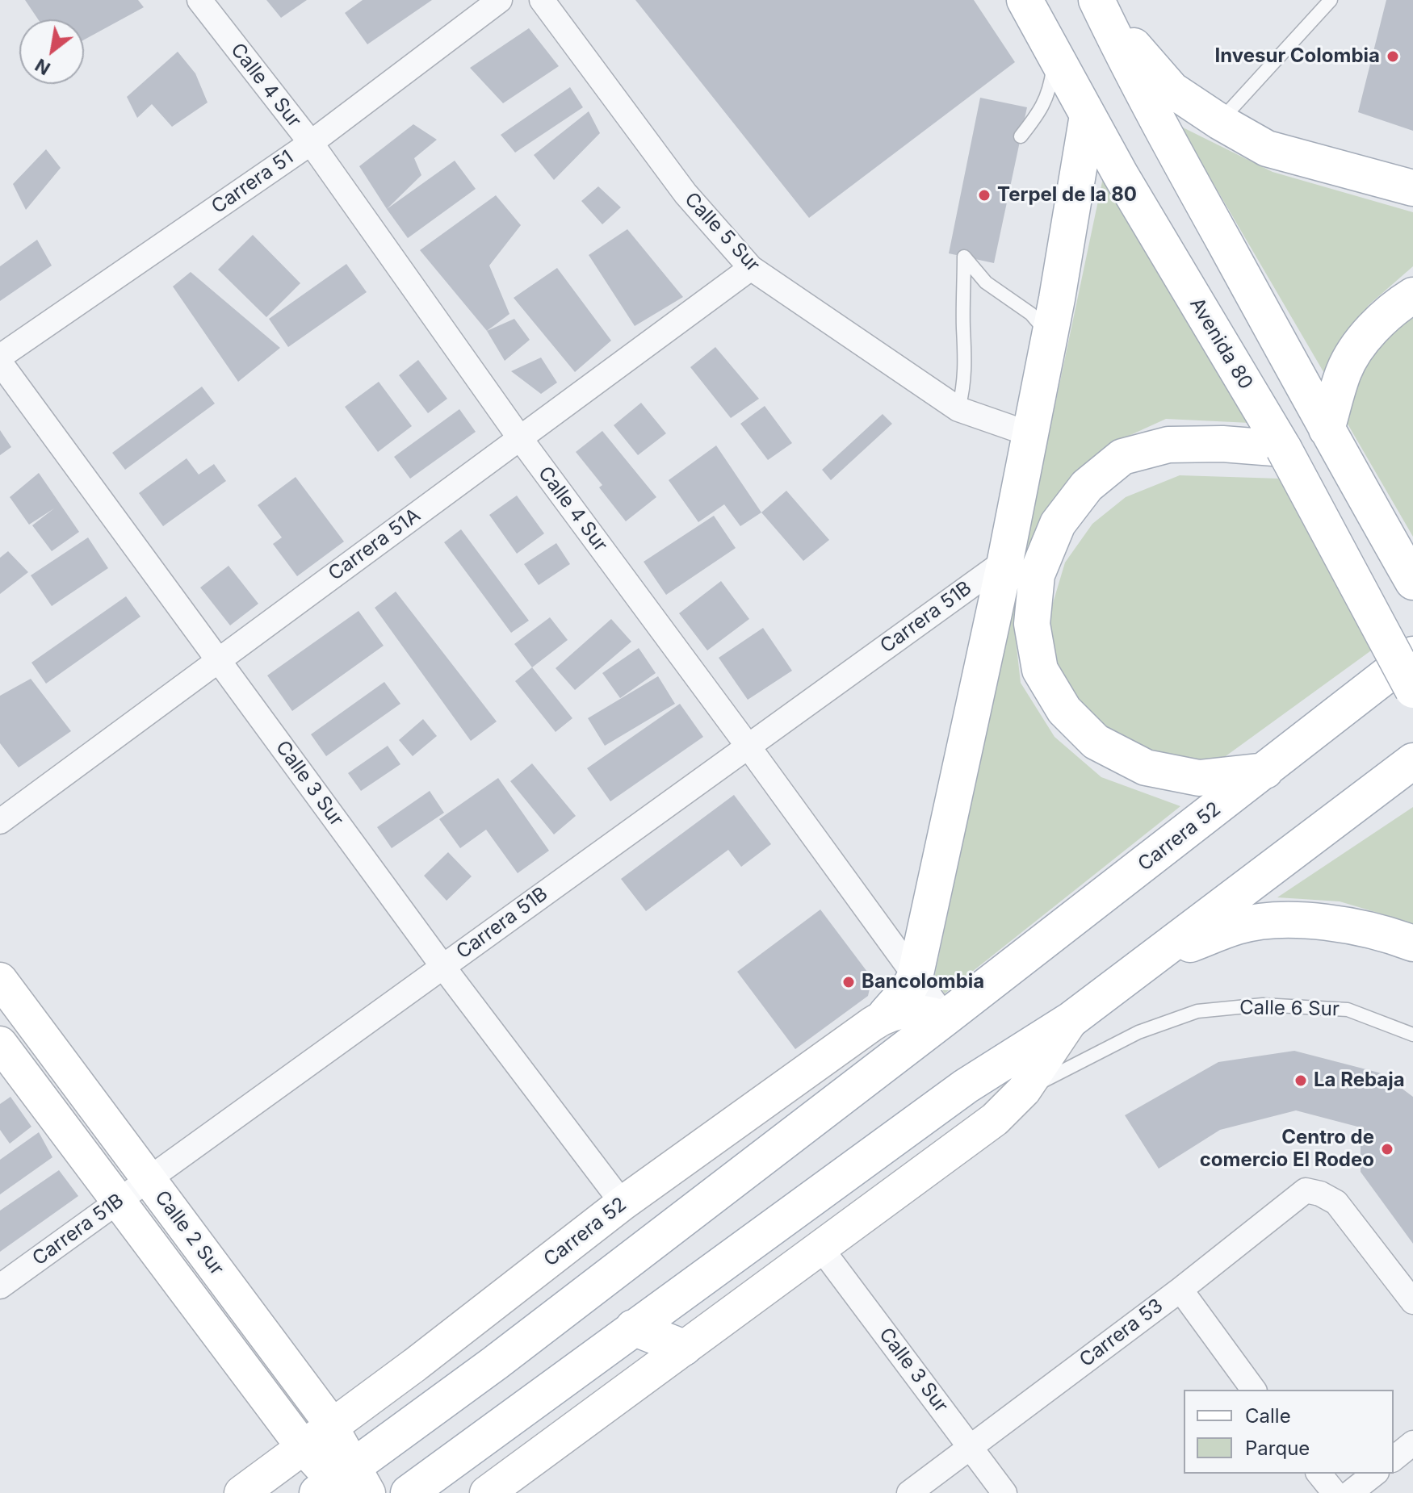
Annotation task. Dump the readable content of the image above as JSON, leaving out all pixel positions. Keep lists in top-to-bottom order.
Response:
{
  "streets": {
    "main road": ["Avenida 80", "Carrera 52"],
    "street": [
      "Calle 4 Sur",
      "Carrera 51",
      "Calle 5 Sur",
      "Carrera 51A",
      "Carrera 51B",
      "Calle 3 Sur",
      "Calle 2 Sur",
      "Carrera 53"
    ],
    "lane": ["Calle 6 Sur"]
  },
  "crossings": [
    ["Calle 4 Sur", "Carrera 51"],
    ["Calle 4 Sur", "Carrera 51A"],
    ["Calle 4 Sur", "Carrera 51B"],
    ["Calle 4 Sur", "Carrera 52"],
    ["Calle 5 Sur", "Carrera 51A"],
    ["Carrera 51A", "Calle 3 Sur"],
    ["Carrera 51B", "Calle 3 Sur"],
    ["Carrera 51B", "Calle 2 Sur"],
    ["Calle 3 Sur", "Carrera 52"],
    ["Calle 3 Sur", "Carrera 53"],
    ["Carrera 52", "Calle 2 Sur"]
  ],
  "places": [
    "Invesur Colombia",
    "Terpel de la 80",
    "Bancolombia",
    "La Rebaja",
    "Centro de comercio El Rodeo"
  ],
  "legend": ["Calle", "Parque"],
  "north": "bottom left"
}
